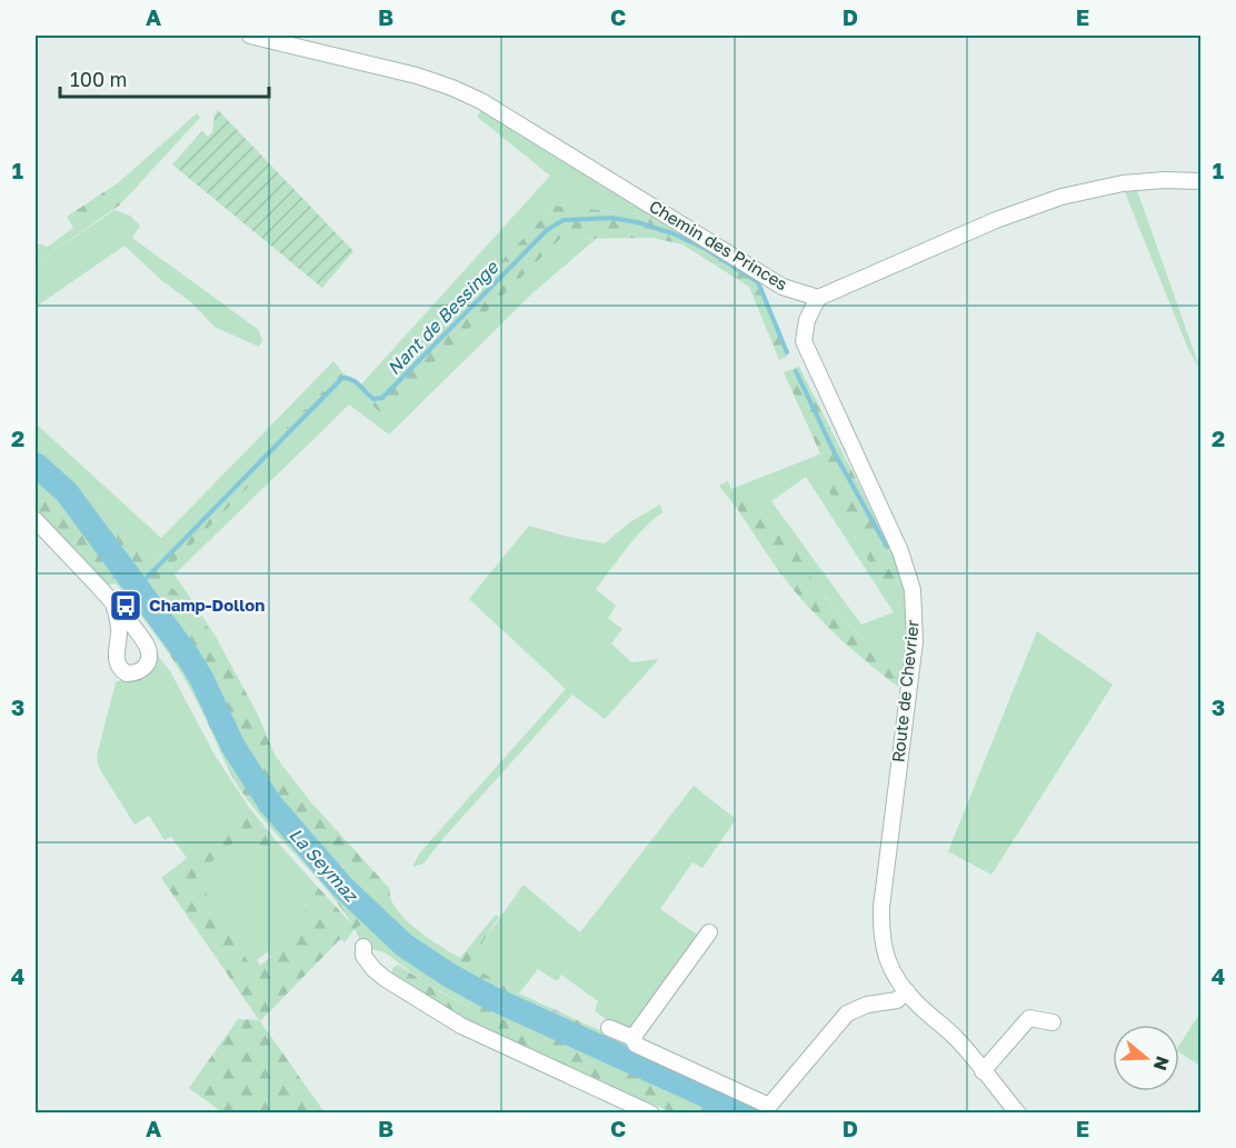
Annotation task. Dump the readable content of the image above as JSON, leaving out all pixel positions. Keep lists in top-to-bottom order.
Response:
{
  "streets": {
    "street": ["Chemin des Princes", "Route de Chevrier"]
  },
  "crossings": [
    ["Chemin des Princes", "Route de Chevrier"]
  ],
  "water": ["Nant de Bessinge", "La Seymaz"],
  "places": {
    "bus stop": ["Champ-Dollon"]
  },
  "scale_bar": "100 m",
  "north": "right",
  "grid": {
    "columns": [
      "A",
      "B",
      "C",
      "D",
      "E"
    ],
    "rows": [
      "1",
      "2",
      "3",
      "4"
    ]
  }
}
